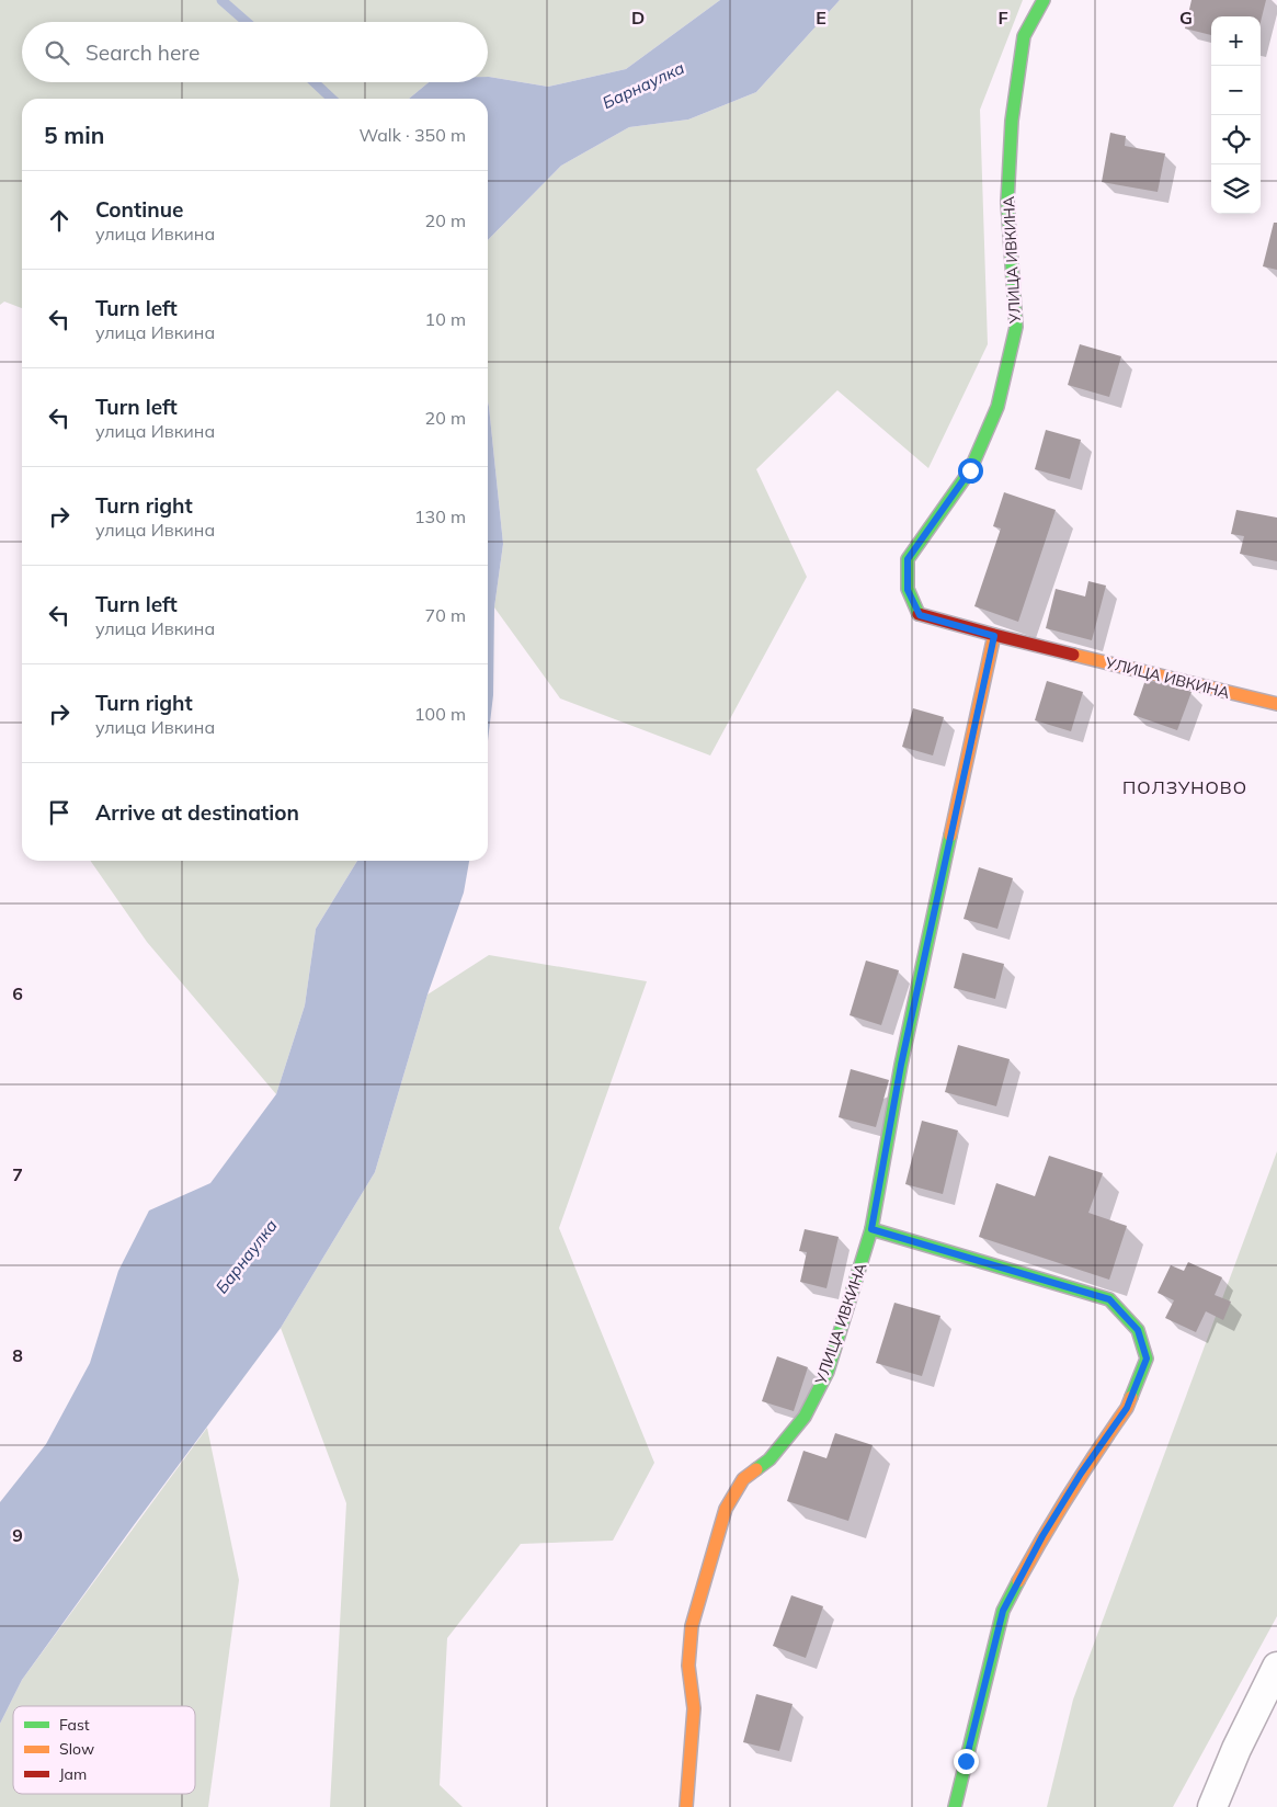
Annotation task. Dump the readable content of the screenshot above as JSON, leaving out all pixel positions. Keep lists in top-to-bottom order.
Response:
{
  "streets": {
    "street": ["УЛИЦА ИВКИНА"]
  },
  "districts": ["ПОЛЗУНОВО"],
  "water": ["Барнаулка"],
  "legend": ["Fast", "Slow", "Jam"],
  "page": {
    "map_buttons": ["+", "−"],
    "search": "Search here",
    "heading": ["5 min", "Walk · 350 m"],
    "list": [
      ["Continue", "улица Ивкина", "20 m"],
      ["Turn left", "улица Ивкина", "10 m"],
      ["Turn left", "улица Ивкина", "20 m"],
      ["Turn right", "улица Ивкина", "130 m"],
      ["Turn left", "улица Ивкина", "70 m"],
      ["Turn right", "улица Ивкина", "100 m"],
      "Arrive at destination"
    ]
  },
  "grid": {
    "columns": [
      "D",
      "E",
      "F",
      "G"
    ],
    "rows": [
      "6",
      "7",
      "8",
      "9"
    ]
  }
}
